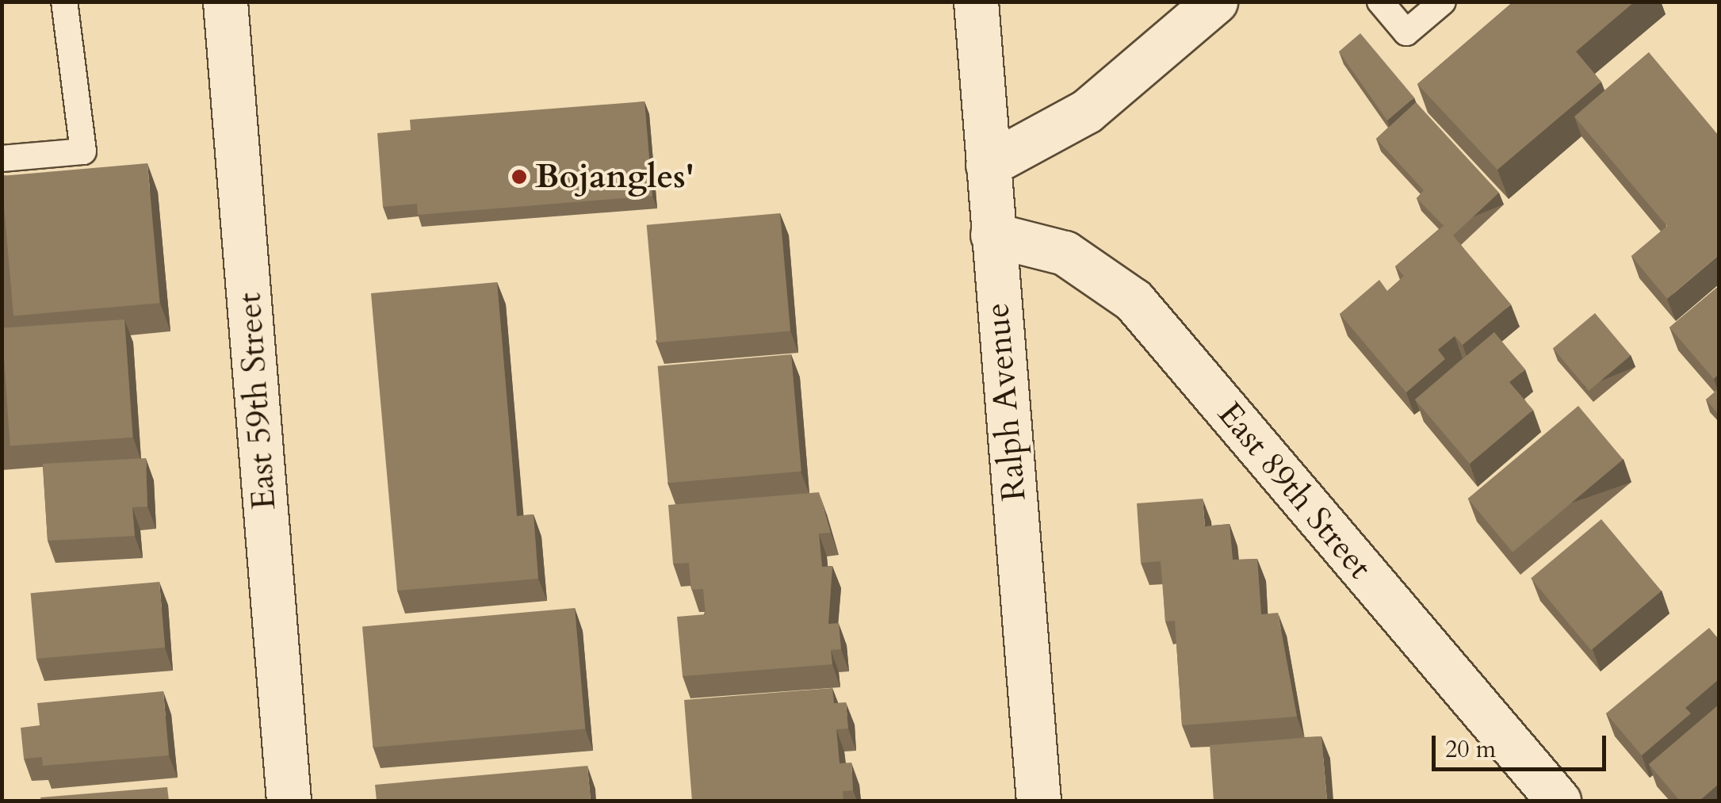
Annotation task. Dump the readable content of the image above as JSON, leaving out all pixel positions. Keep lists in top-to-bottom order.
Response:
{
  "streets": {
    "street": ["East 59th Street", "Ralph Avenue", "East 89th Street"]
  },
  "crossings": [
    ["Ralph Avenue", "East 89th Street"]
  ],
  "places": ["Bojangles'"],
  "scale_bar": "20 m"
}
